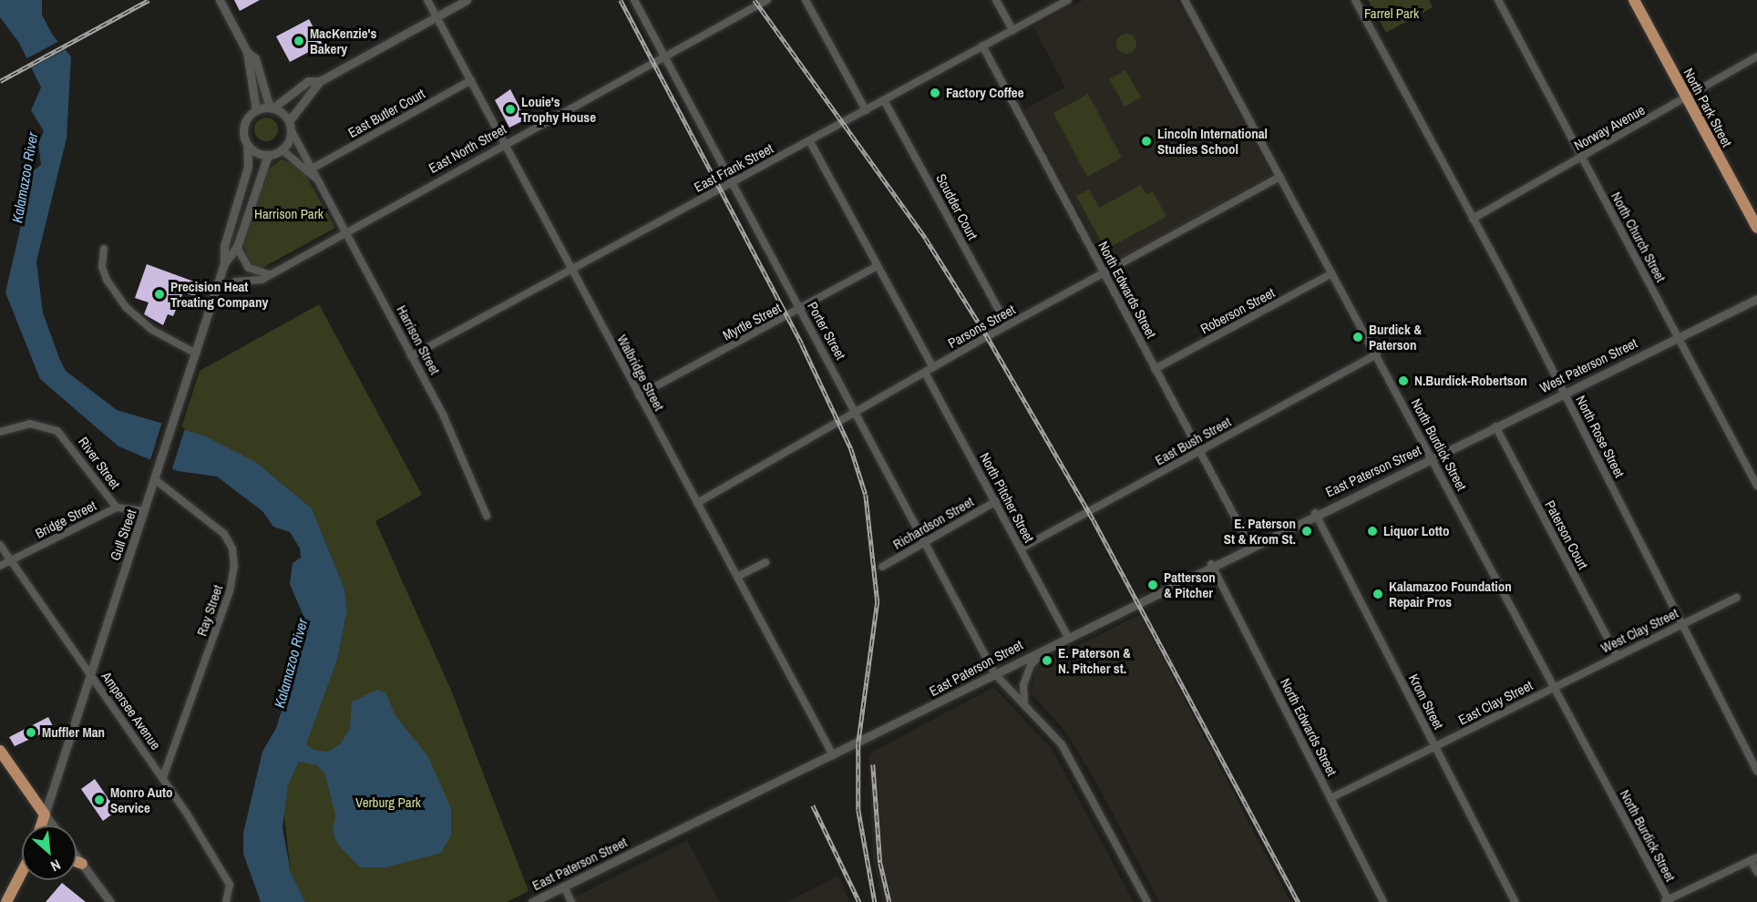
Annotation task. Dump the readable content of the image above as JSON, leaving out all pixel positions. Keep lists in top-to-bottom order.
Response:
{
  "streets": {
    "main road": ["North Park Street"],
    "street": [
      "East Butler Court",
      "Norway Avenue",
      "East North Street",
      "East Frank Street",
      "Scudder Court",
      "North Church Street",
      "North Edwards Street",
      "Roberson Street",
      "Myrtle Street",
      "Parsons Street",
      "Porter Street",
      "Harrison Street",
      "West Paterson Street",
      "Walbridge Street",
      "North Rose Street",
      "East Bush Street",
      "North Burdick Street",
      "River Street",
      "East Paterson Street",
      "North Pitcher Street",
      "Bridge Street",
      "Richardson Street",
      "Gull Street",
      "Paterson Court",
      "Ray Street",
      "West Clay Street",
      "Krom Street",
      "East Clay Street",
      "Ampersee Avenue"
    ]
  },
  "crossings": [
    ["North Park Street", "Norway Avenue"],
    ["East Butler Court", "Harrison Street"],
    ["East Butler Court", "Walbridge Street"],
    ["Norway Avenue", "North Church Street"],
    ["Norway Avenue", "North Rose Street"],
    ["East North Street", "Porter Street"],
    ["East North Street", "Harrison Street"],
    ["East North Street", "Walbridge Street"],
    ["East North Street", "Gull Street"],
    ["East Frank Street", "Scudder Court"],
    ["East Frank Street", "North Edwards Street"],
    ["East Frank Street", "Porter Street"],
    ["East Frank Street", "Harrison Street"],
    ["East Frank Street", "Walbridge Street"],
    ["Scudder Court", "Parsons Street"],
    ["North Church Street", "West Paterson Street"],
    ["North Edwards Street", "Roberson Street"],
    ["North Edwards Street", "Parsons Street"],
    ["North Edwards Street", "East Bush Street"],
    ["North Edwards Street", "East Paterson Street"],
    ["North Edwards Street", "East Clay Street"],
    ["Roberson Street", "North Burdick Street"],
    ["Myrtle Street", "Porter Street"],
    ["Myrtle Street", "Walbridge Street"],
    ["Parsons Street", "Porter Street"],
    ["Parsons Street", "Walbridge Street"],
    ["Parsons Street", "North Burdick Street"],
    ["Parsons Street", "North Pitcher Street"],
    ["Porter Street", "East Paterson Street"],
    ["Porter Street", "Richardson Street"],
    ["Harrison Street", "Gull Street"],
    ["West Paterson Street", "North Rose Street"],
    ["West Paterson Street", "North Burdick Street"],
    ["West Paterson Street", "East Paterson Street"],
    ["West Paterson Street", "Paterson Court"],
    ["Walbridge Street", "East Paterson Street"],
    ["North Rose Street", "West Clay Street"],
    ["East Bush Street", "North Burdick Street"],
    ["East Bush Street", "North Pitcher Street"],
    ["North Burdick Street", "East Paterson Street"],
    ["North Burdick Street", "West Clay Street"],
    ["North Burdick Street", "East Clay Street"],
    ["River Street", "Bridge Street"],
    ["East Paterson Street", "North Pitcher Street"],
    ["East Paterson Street", "Krom Street"],
    ["North Pitcher Street", "Richardson Street"],
    ["Bridge Street", "Gull Street"],
    ["Bridge Street", "Ampersee Avenue"],
    ["Gull Street", "Ray Street"],
    ["Gull Street", "Ampersee Avenue"],
    ["Paterson Court", "West Clay Street"],
    ["Ray Street", "Ampersee Avenue"],
    ["West Clay Street", "East Clay Street"],
    ["Krom Street", "East Clay Street"]
  ],
  "water": ["Kalamazoo River"],
  "parks": ["Farrel Park", "Harrison Park", "Verburg Park"],
  "places": [
    "MacKenzie's Bakery",
    "Factory Coffee",
    "Louie's Trophy House",
    "Lincoln International Studies School",
    "Precision Heat Treating Company",
    "Burdick & Paterson",
    "N.Burdick-Robertson",
    "E. Paterson St & Krom St.",
    "Liquor Lotto",
    "Patterson & Pitcher",
    "Kalamazoo Foundation Repair Pros",
    "E. Paterson & N. Pitcher st.",
    "Muffler Man",
    "Monro Auto Service"
  ],
  "north": "bottom right"
}
